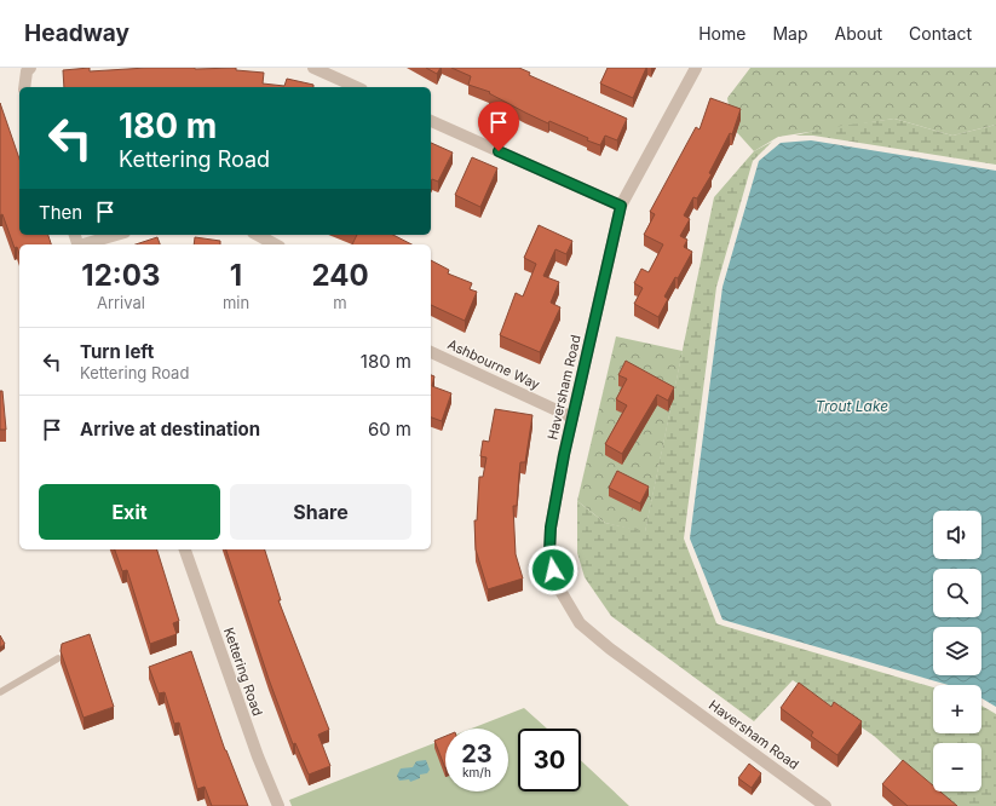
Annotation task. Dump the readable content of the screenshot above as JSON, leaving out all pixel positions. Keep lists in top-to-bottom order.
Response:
{
  "streets": {
    "street": ["Ashbourne Way", "Haversham Road", "Kettering Road"]
  },
  "crossings": [
    ["Ashbourne Way", "Haversham Road"]
  ],
  "water": ["Trout Lake"],
  "page": {
    "header": "Headway",
    "nav": [
      "Home",
      "Map",
      "About",
      "Contact"
    ],
    "turn": ["180 m", "Kettering Road"],
    "then": "Then",
    "eta": [
      "12:03",
      "Arrival",
      "1",
      "min",
      "240",
      "m"
    ],
    "list": [
      {
        "name": "Turn left",
        "note": "Kettering Road",
        "value": "180 m"
      },
      {
        "name": "Arrive at destination",
        "value": "60 m"
      }
    ],
    "buttons": ["Exit", "Share"],
    "map_buttons": ["+", "−"],
    "speed": "23 km/h",
    "limit": "30"
  }
}
